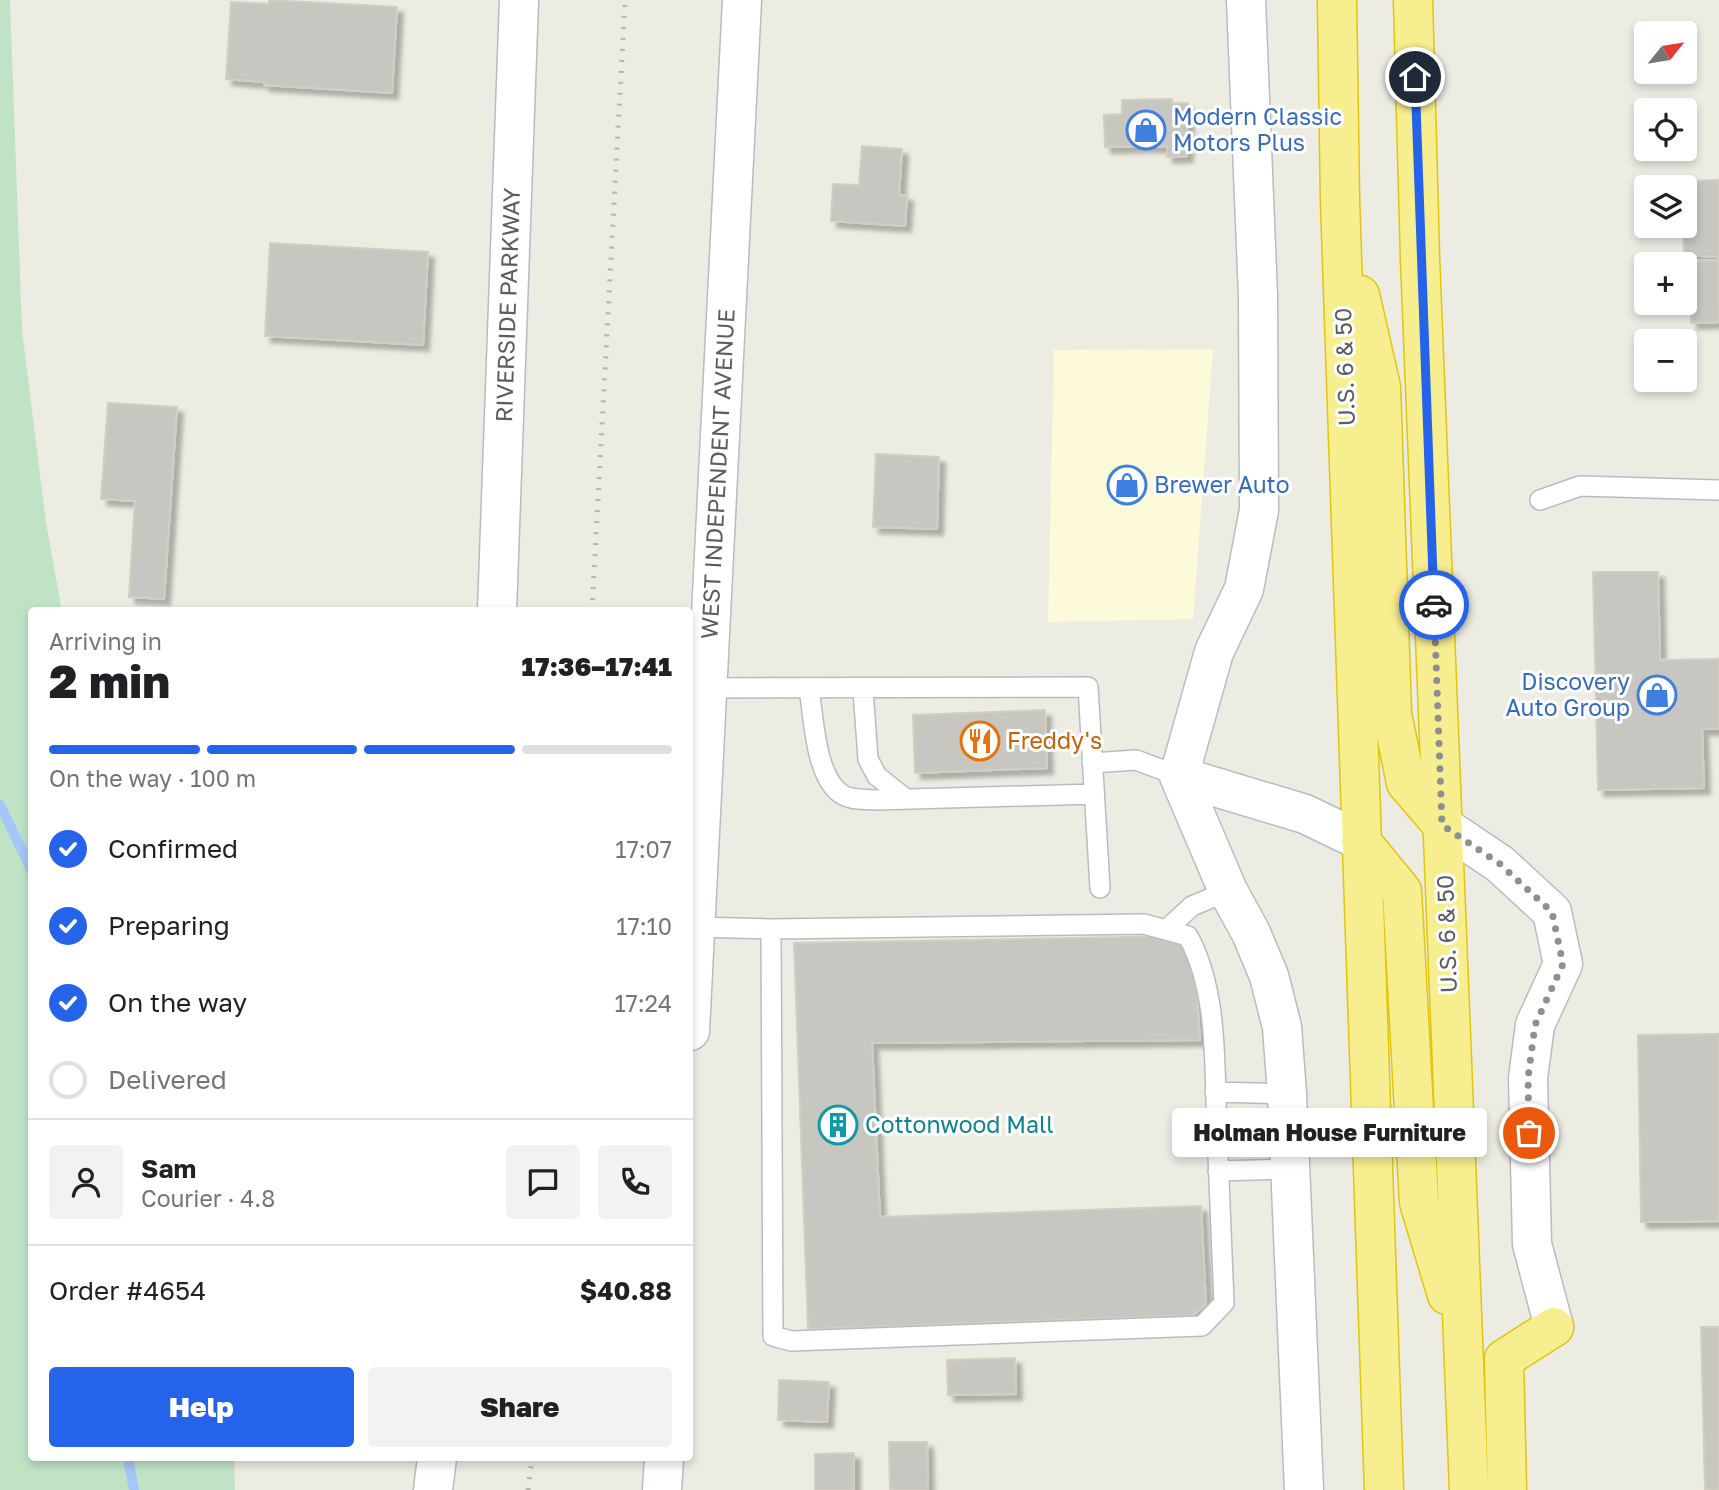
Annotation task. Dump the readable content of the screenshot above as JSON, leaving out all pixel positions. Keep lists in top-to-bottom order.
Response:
{
  "streets": {
    "highway": ["U.S. 6 & 50"],
    "street": ["RIVERSIDE PARKWAY", "WEST INDEPENDENT AVENUE"]
  },
  "places": {
    "shop": ["Modern Classic Motors Plus", "Brewer Auto", "Discovery Auto Group"],
    "restaurant": ["Freddy's"],
    "building": ["Cottonwood Mall"],
    "other": ["Holman House Furniture"]
  },
  "north": "top right",
  "page": {
    "map_buttons": ["+", "−"],
    "heading": ["2 min", "Arriving in", "17:36–17:41"],
    "panel": [
      "Sam",
      "Courier · 4.8",
      "Order #4654",
      "$40.88"
    ],
    "bar": "On the way · 100 m",
    "list": [
      ["Confirmed", "17:07"],
      ["Preparing", "17:10"],
      ["On the way", "17:24"],
      "Delivered"
    ],
    "bubble": "Holman House Furniture",
    "buttons": ["Help", "Share"]
  }
}
